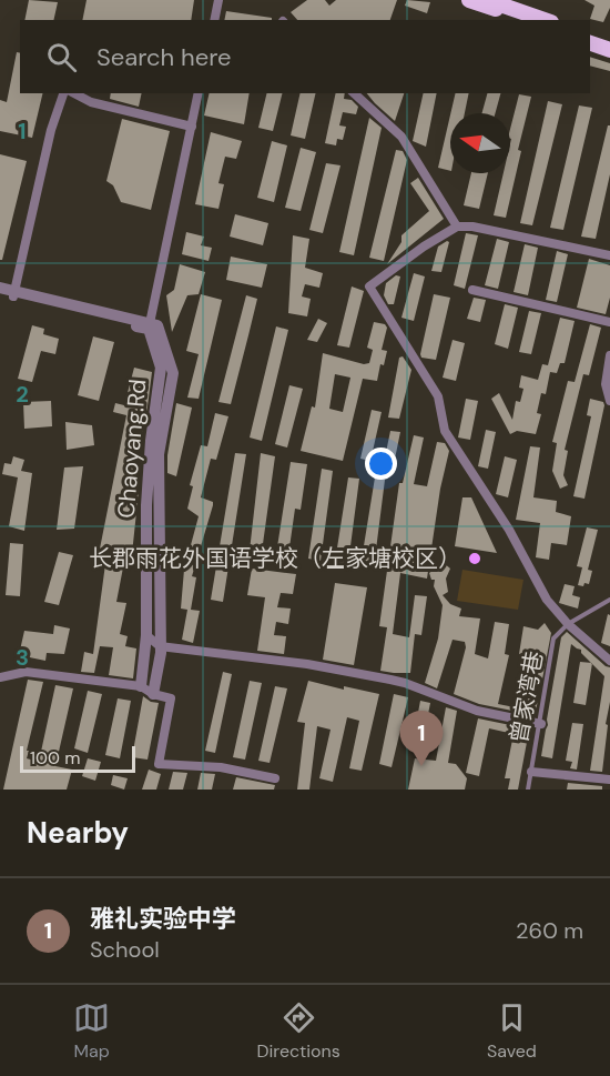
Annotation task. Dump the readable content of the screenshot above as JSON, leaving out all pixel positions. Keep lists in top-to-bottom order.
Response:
{
  "streets": {
    "street": ["Chaoyang.Rd"],
    "lane": ["曾家湾巷"]
  },
  "places": ["长郡雨花外国语学校（左家塘校区）"],
  "scale_bar": "100 m",
  "north": "left",
  "page": {
    "search": "Search here",
    "pins": "1",
    "scale": "100 m",
    "heading": "Nearby",
    "list": [
      {
        "mark": "1",
        "name": "雅礼实验中学",
        "note": "School",
        "value": "260 m"
      }
    ],
    "nav": ["Map", "Directions", "Saved"]
  },
  "grid": {
    "rows": ["1", "2", "3"]
  }
}
